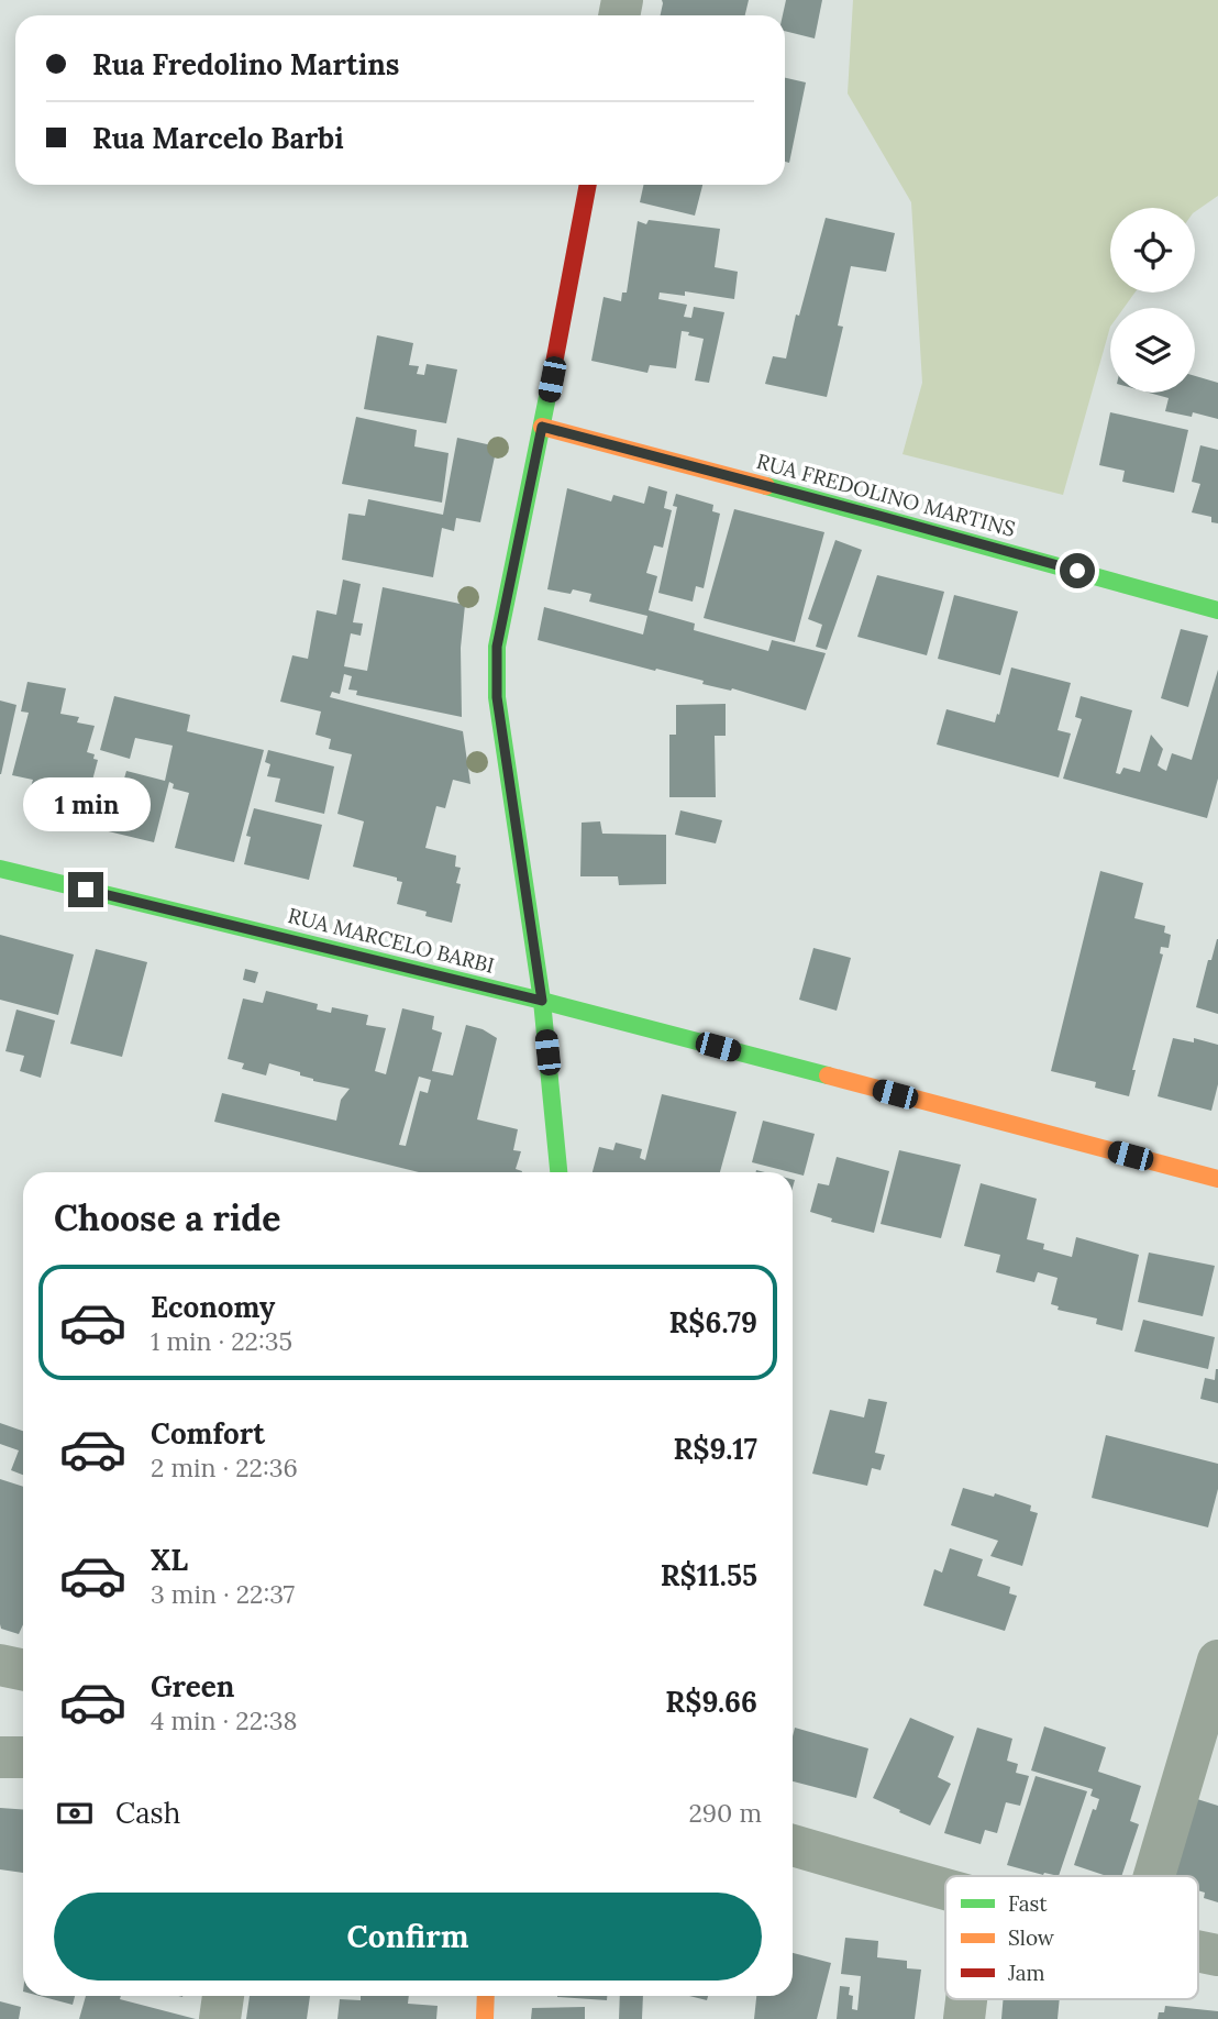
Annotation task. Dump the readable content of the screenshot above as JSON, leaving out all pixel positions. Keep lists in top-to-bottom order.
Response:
{
  "streets": {
    "street": ["RUA FREDOLINO MARTINS", "RUA MARCELO BARBI"]
  },
  "legend": ["Fast", "Slow", "Jam"],
  "page": {
    "banner": ["Rua Fredolino Martins", "Rua Marcelo Barbi"],
    "bubble": "1 min",
    "heading": "Choose a ride",
    "list": [
      {
        "name": "Economy",
        "note": "1 min · 22:35",
        "value": "R$6.79"
      },
      {
        "name": "Comfort",
        "note": "2 min · 22:36",
        "value": "R$9.17"
      },
      {
        "name": "XL",
        "note": "3 min · 22:37",
        "value": "R$11.55"
      },
      {
        "name": "Green",
        "note": "4 min · 22:38",
        "value": "R$9.66"
      }
    ],
    "pay": ["Cash", "290 m"],
    "buttons": "Confirm"
  }
}
